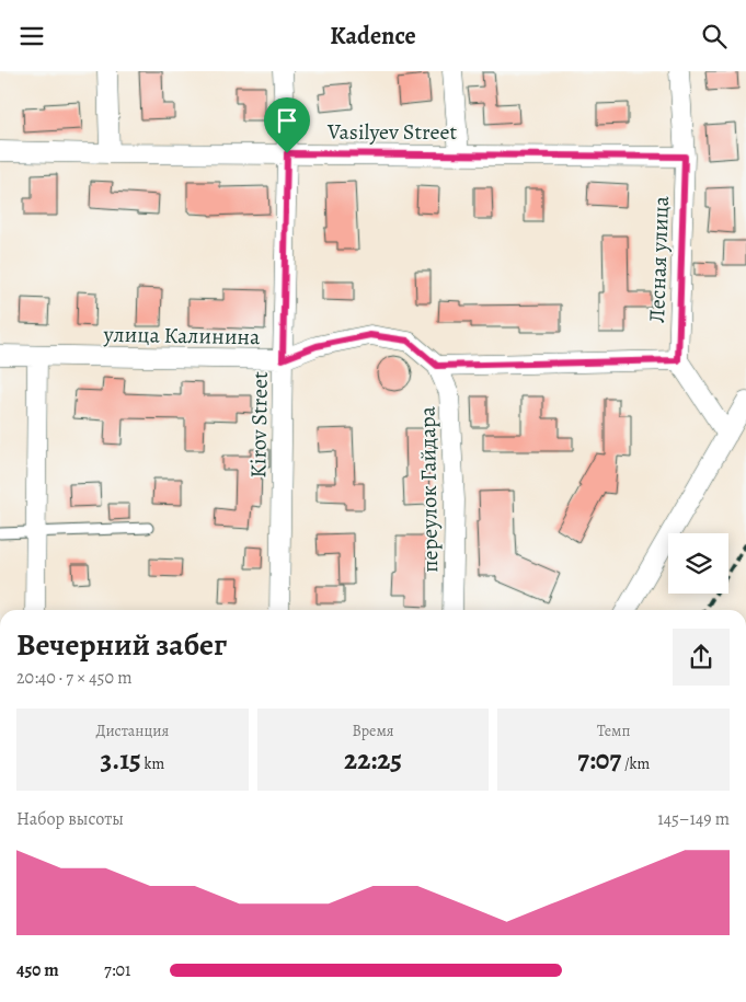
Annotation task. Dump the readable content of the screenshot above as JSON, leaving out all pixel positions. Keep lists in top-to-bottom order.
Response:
{
  "streets": {
    "street": [
      "Vasilyev Street",
      "Лесная улица",
      "улица Калинина",
      "Kirov Street",
      "переулок Гайдара"
    ]
  },
  "crossings": [
    ["Vasilyev Street", "Лесная улица"],
    ["Vasilyev Street", "Kirov Street"],
    ["улица Калинина", "Kirov Street"],
    ["улица Калинина", "переулок Гайдара"]
  ],
  "page": {
    "header": "Kadence",
    "heading": ["Вечерний забег", "20:40 · 7 × 450 m"],
    "stats": [
      ["Дистанция", "3.15 km"],
      ["Время", "22:25"],
      ["Темп", "7:07 /km"]
    ],
    "chart": ["Набор высоты", "145–149 m"],
    "list": [
      {
        "name": "450 m",
        "note": "7:01"
      }
    ]
  }
}
